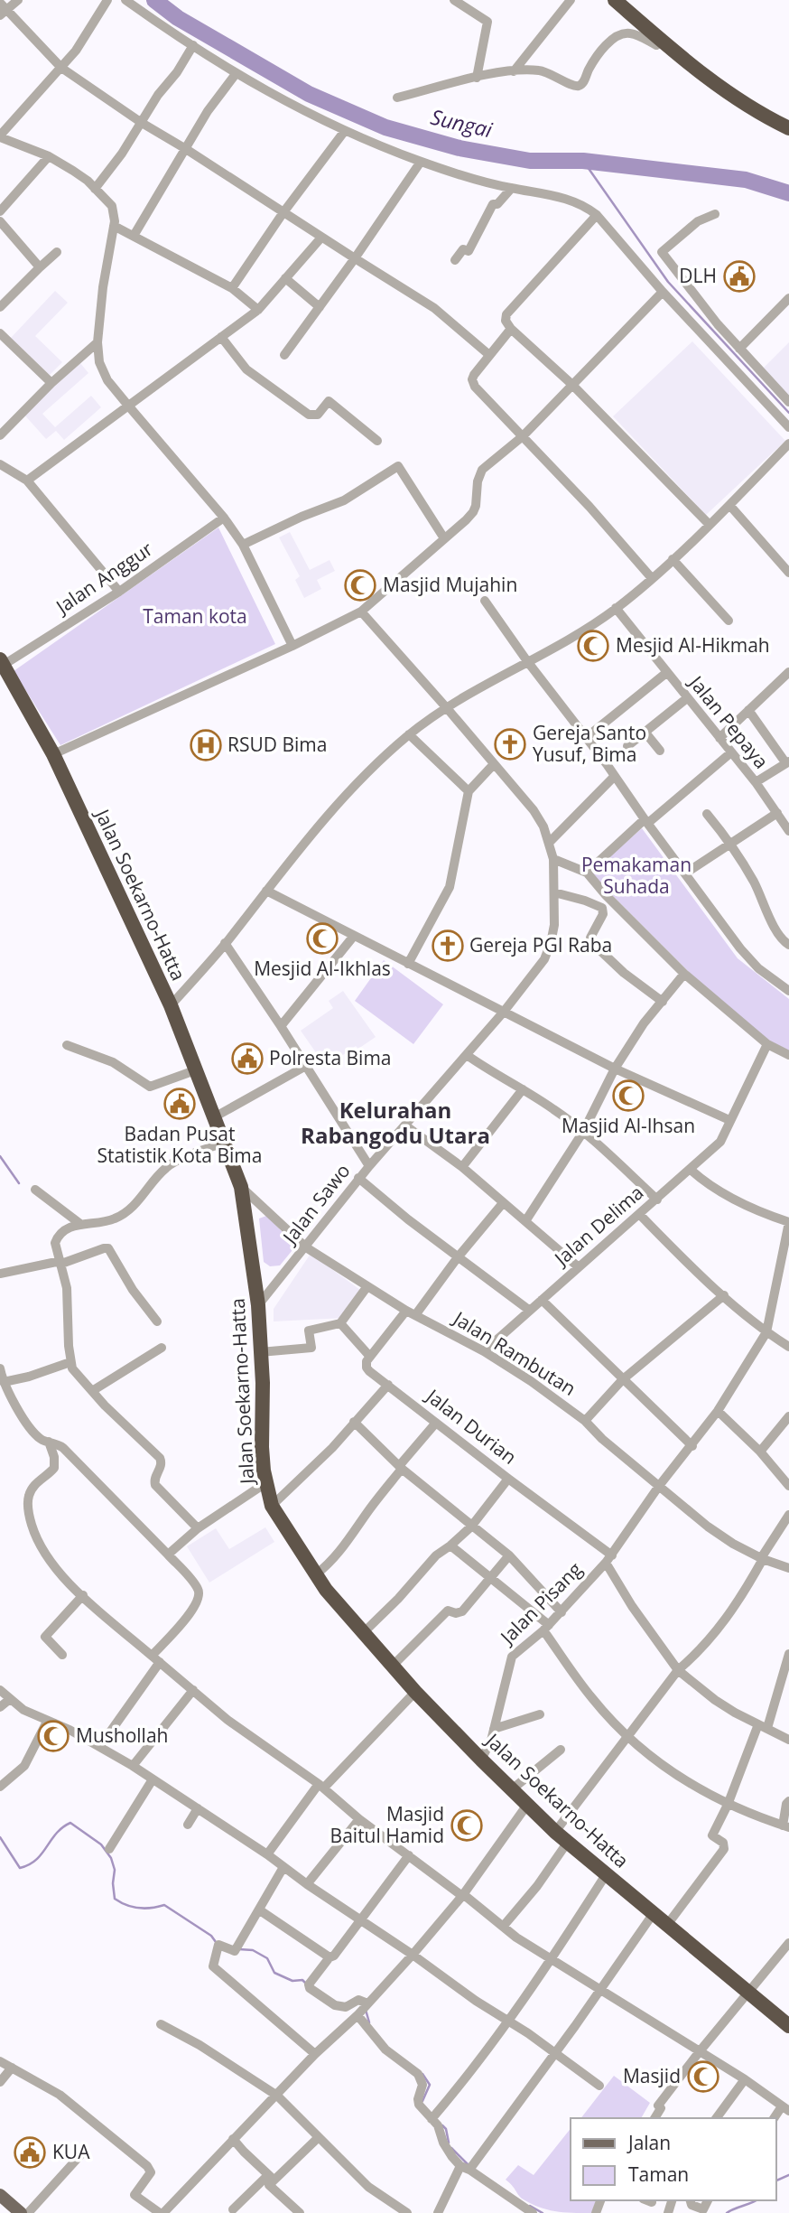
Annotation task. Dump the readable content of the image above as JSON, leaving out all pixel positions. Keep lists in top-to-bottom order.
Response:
{
  "streets": {
    "highway": ["Jalan Soekarno-Hatta"],
    "street": [
      "Jalan Anggur",
      "Jalan Pepaya",
      "Jalan Sawo",
      "Jalan Delima",
      "Jalan Rambutan",
      "Jalan Durian",
      "Jalan Pisang"
    ]
  },
  "crossings": [
    ["Jalan Anggur", "Jalan Soekarno-Hatta"],
    ["Jalan Soekarno-Hatta", "Jalan Sawo"],
    ["Jalan Soekarno-Hatta", "Jalan Rambutan"],
    ["Jalan Soekarno-Hatta", "Jalan Pisang"],
    ["Jalan Sawo", "Jalan Rambutan"],
    ["Jalan Delima", "Jalan Rambutan"],
    ["Jalan Rambutan", "Jalan Pisang"],
    ["Jalan Durian", "Jalan Pisang"]
  ],
  "districts": ["Kelurahan Rabangodu Utara"],
  "water": ["Sungai"],
  "parks": ["Taman kota", "Pemakaman Suhada"],
  "places": {
    "public building": [
      "DLH",
      "Polresta Bima",
      "Badan Pusat Statistik Kota Bima",
      "KUA"
    ],
    "mosque": [
      "Masjid Mujahin",
      "Mesjid Al-Hikmah",
      "Mesjid Al-Ikhlas",
      "Masjid Al-Ihsan",
      "Mushollah",
      "Masjid Baitul Hamid",
      "Masjid"
    ],
    "church": ["Gereja Santo Yusuf, Bima", "Gereja PGI Raba"],
    "hospital": ["RSUD Bima"]
  },
  "legend": ["Jalan", "Taman"]
}
